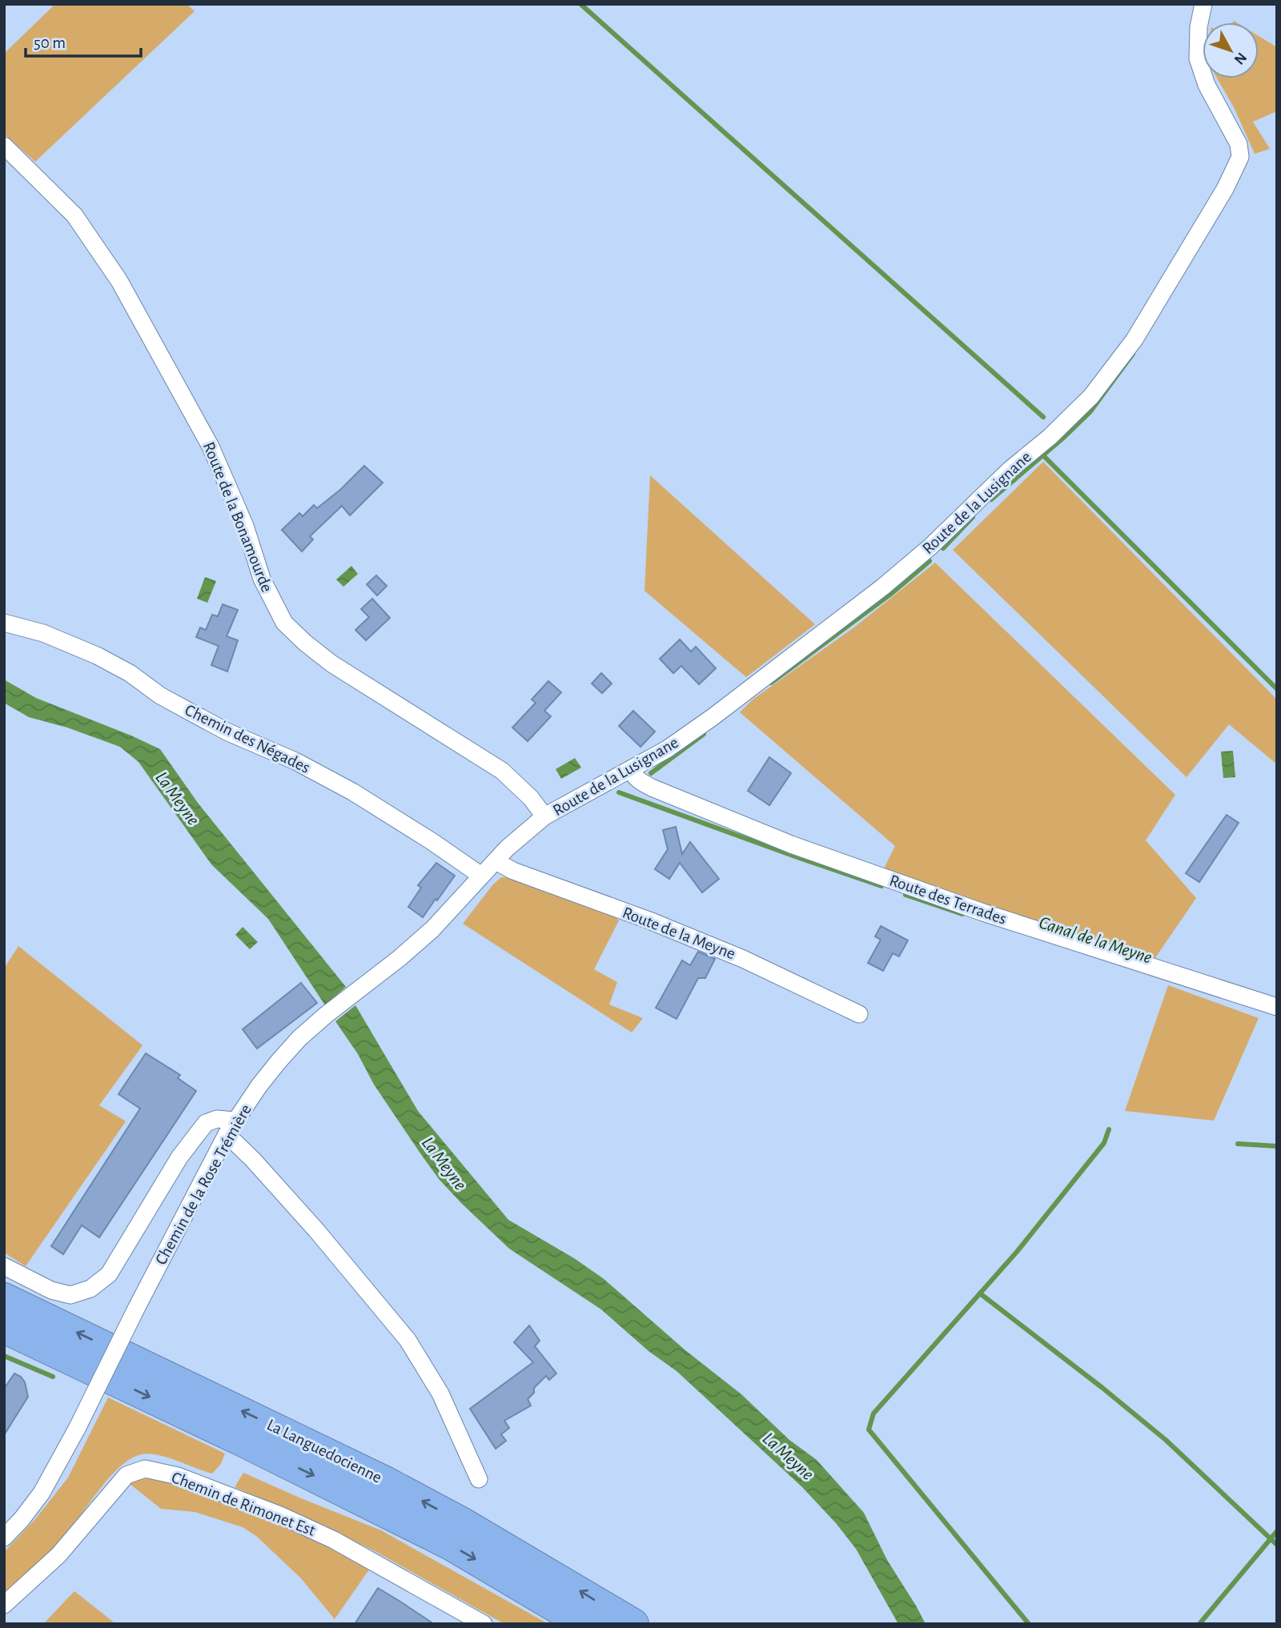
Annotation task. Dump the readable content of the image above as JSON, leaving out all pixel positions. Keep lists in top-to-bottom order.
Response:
{
  "streets": {
    "highway": ["La Languedocienne"],
    "street": [
      "Route de la Lusignane",
      "Route de la Bonamourde",
      "Chemin des Négades",
      "Route des Terrades",
      "Route de la Meyne",
      "Chemin de la Rose Trémière",
      "Chemin de Rimonet Est"
    ]
  },
  "crossings": [
    ["Route de la Lusignane", "Route de la Bonamourde"],
    ["Route de la Lusignane", "Route des Terrades"],
    ["Route de la Lusignane", "Route de la Meyne"],
    ["Route de la Lusignane", "Chemin de la Rose Trémière"],
    ["Chemin des Négades", "Chemin de la Rose Trémière"],
    ["Route de la Meyne", "Chemin de la Rose Trémière"]
  ],
  "water": ["La Meyne", "Canal de la Meyne"],
  "scale_bar": "50 m",
  "north": "bottom right"
}
